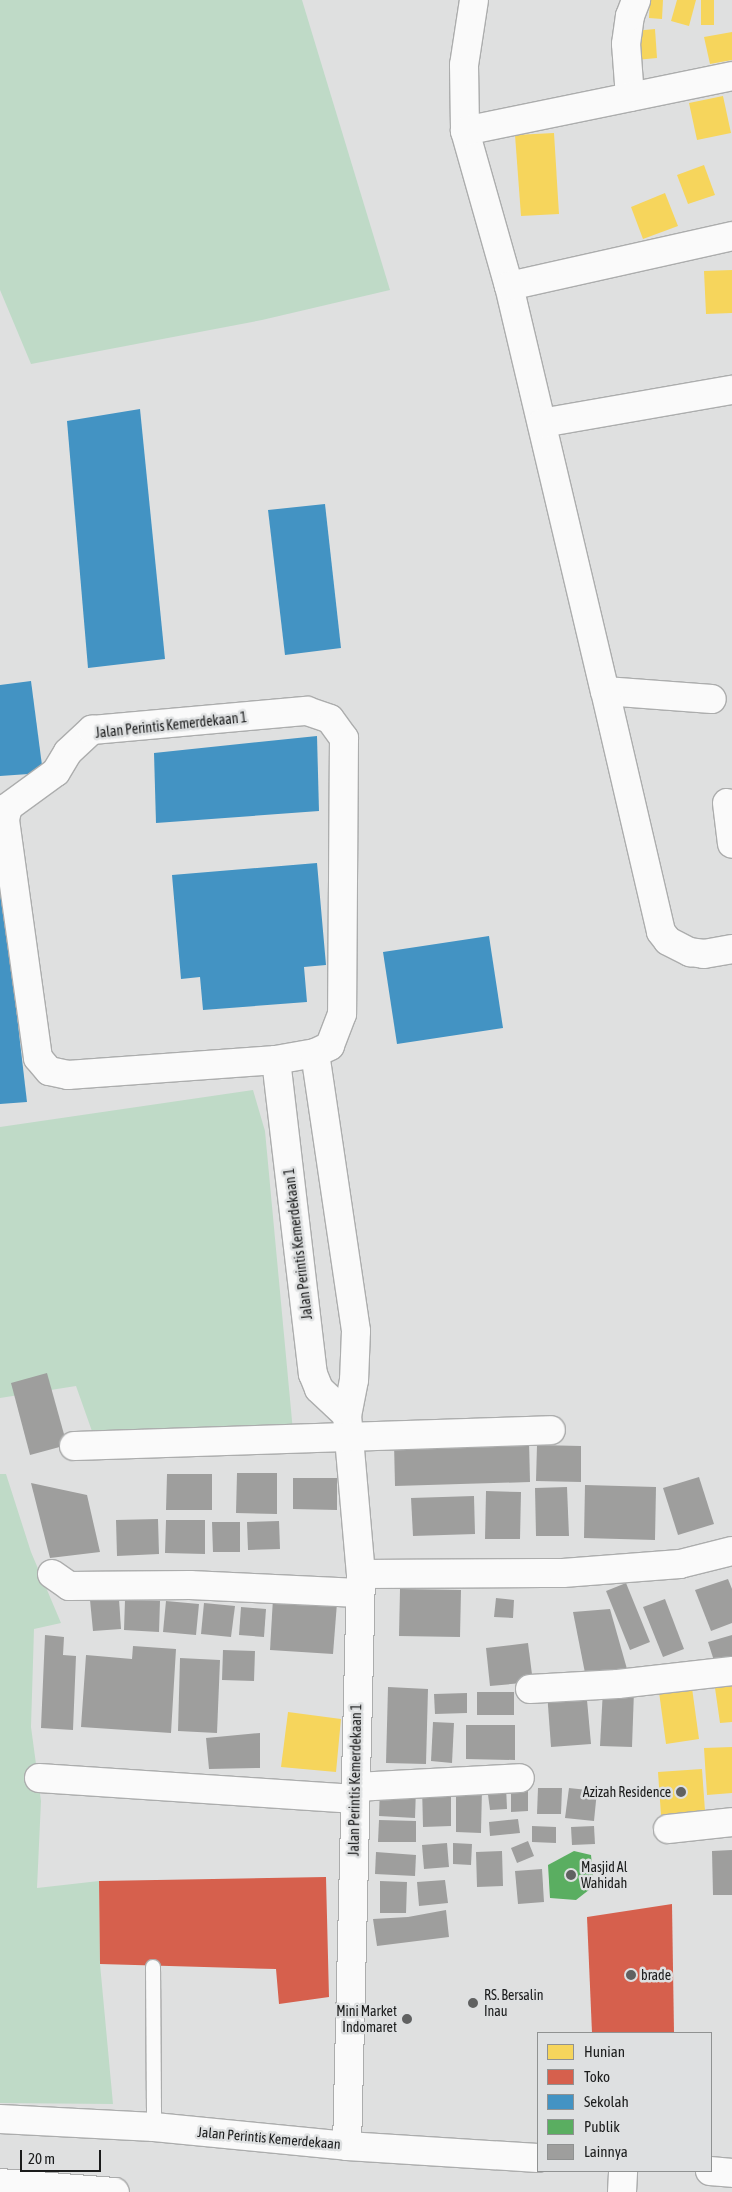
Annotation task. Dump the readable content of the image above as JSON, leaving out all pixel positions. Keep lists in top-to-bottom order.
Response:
{
  "streets": {
    "main road": ["Jalan Perintis Kemerdekaan 1", "Jalan Perintis Kemerdekaan"]
  },
  "crossings": [
    ["Jalan Perintis Kemerdekaan 1", "Jalan Perintis Kemerdekaan"]
  ],
  "places": [
    "Azizah Residence",
    "Masjid Al Wahidah",
    "brade",
    "RS. Bersalin Inau",
    "Mini Market Indomaret"
  ],
  "legend": [
    "Hunian",
    "Toko",
    "Sekolah",
    "Publik",
    "Lainnya"
  ],
  "scale_bar": "20 m"
}
